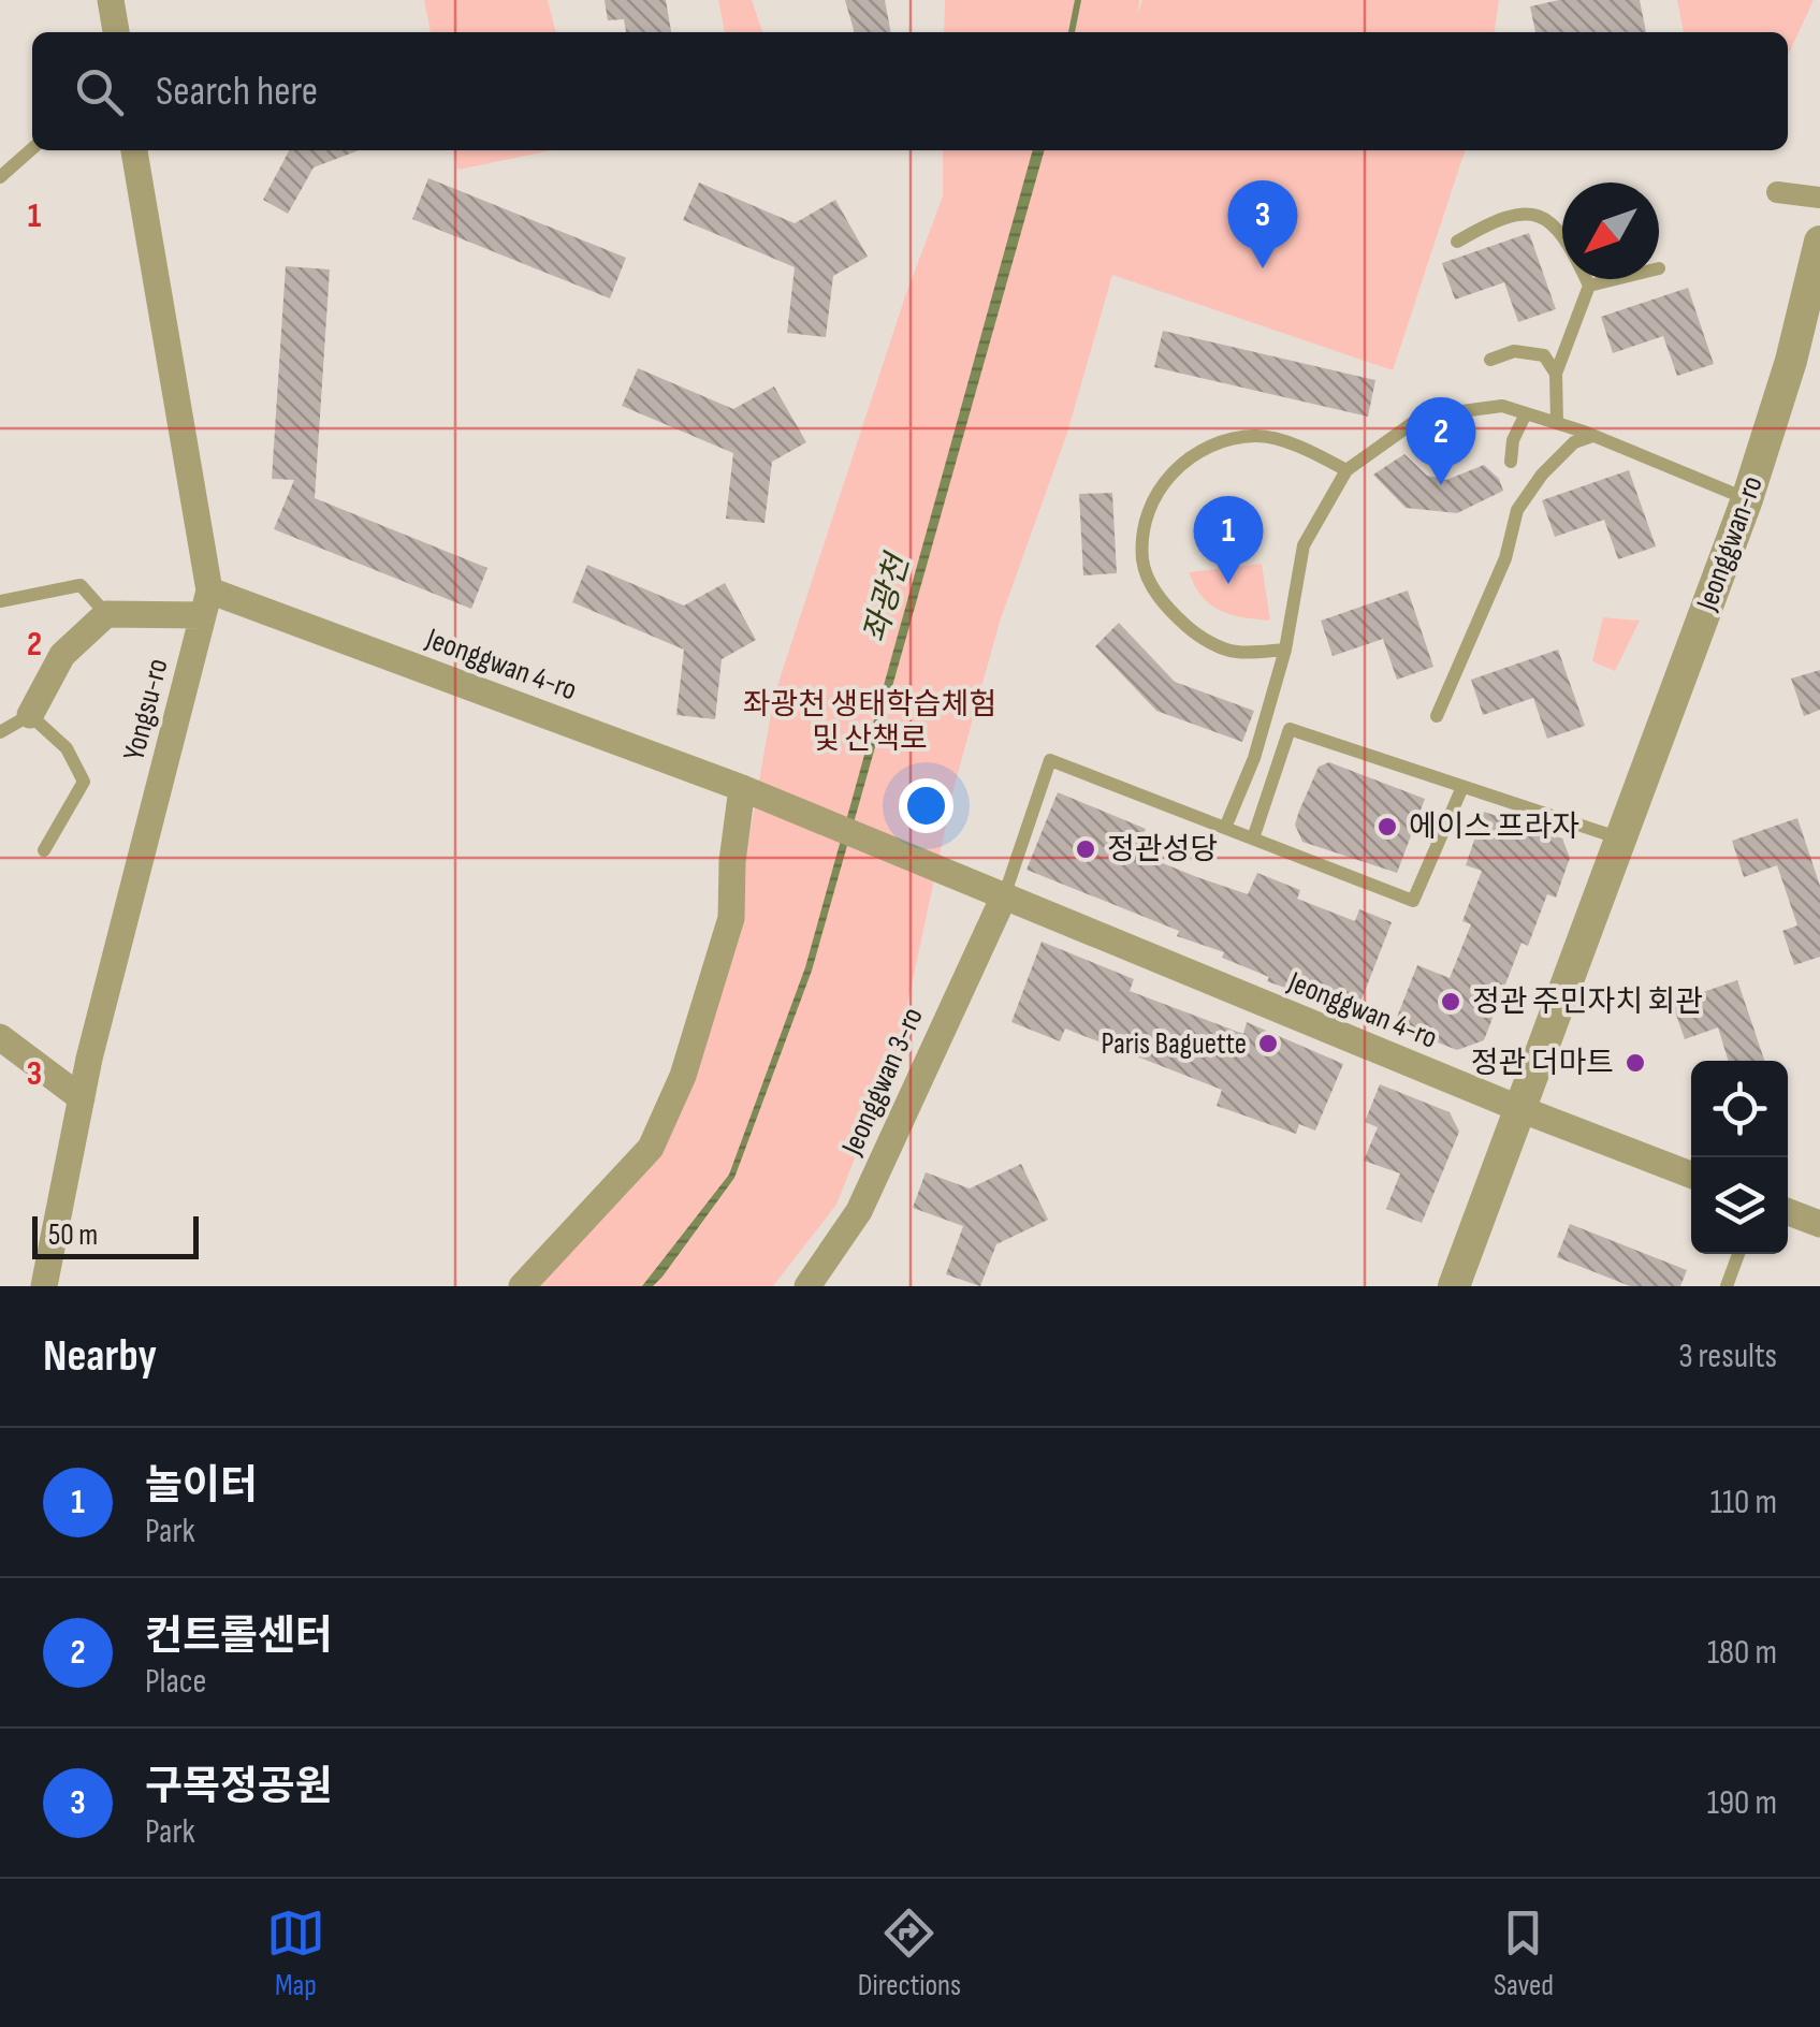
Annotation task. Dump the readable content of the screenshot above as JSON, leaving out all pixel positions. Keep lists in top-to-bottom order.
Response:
{
  "streets": {
    "street": [
      "Jeonggwan-ro",
      "Jeonggwan 4-ro",
      "Yongsu-ro",
      "Jeonggwan 3-ro"
    ]
  },
  "crossings": [
    ["Jeonggwan-ro", "Jeonggwan 4-ro"],
    ["Jeonggwan 4-ro", "Yongsu-ro"],
    ["Jeonggwan 4-ro", "Jeonggwan 3-ro"]
  ],
  "water": ["좌광천"],
  "parks": ["좌광천 생태학습체험 및 산책로"],
  "places": [
    "에이스 프라자",
    "정관성당",
    "정관 주민자치 회관",
    "Paris Baguette",
    "정관 더마트"
  ],
  "scale_bar": "50 m",
  "north": "bottom left",
  "page": {
    "search": "Search here",
    "pins": ["3", "2", "1"],
    "scale": "50 m",
    "heading": ["Nearby", "3 results"],
    "list": [
      {
        "mark": "1",
        "name": "놀이터",
        "note": "Park",
        "value": "110 m"
      },
      {
        "mark": "2",
        "name": "컨트롤센터",
        "note": "Place",
        "value": "180 m"
      },
      {
        "mark": "3",
        "name": "구목정공원",
        "note": "Park",
        "value": "190 m"
      }
    ],
    "nav": ["Map", "Directions", "Saved"]
  },
  "grid": {
    "rows": ["1", "2", "3"]
  }
}
